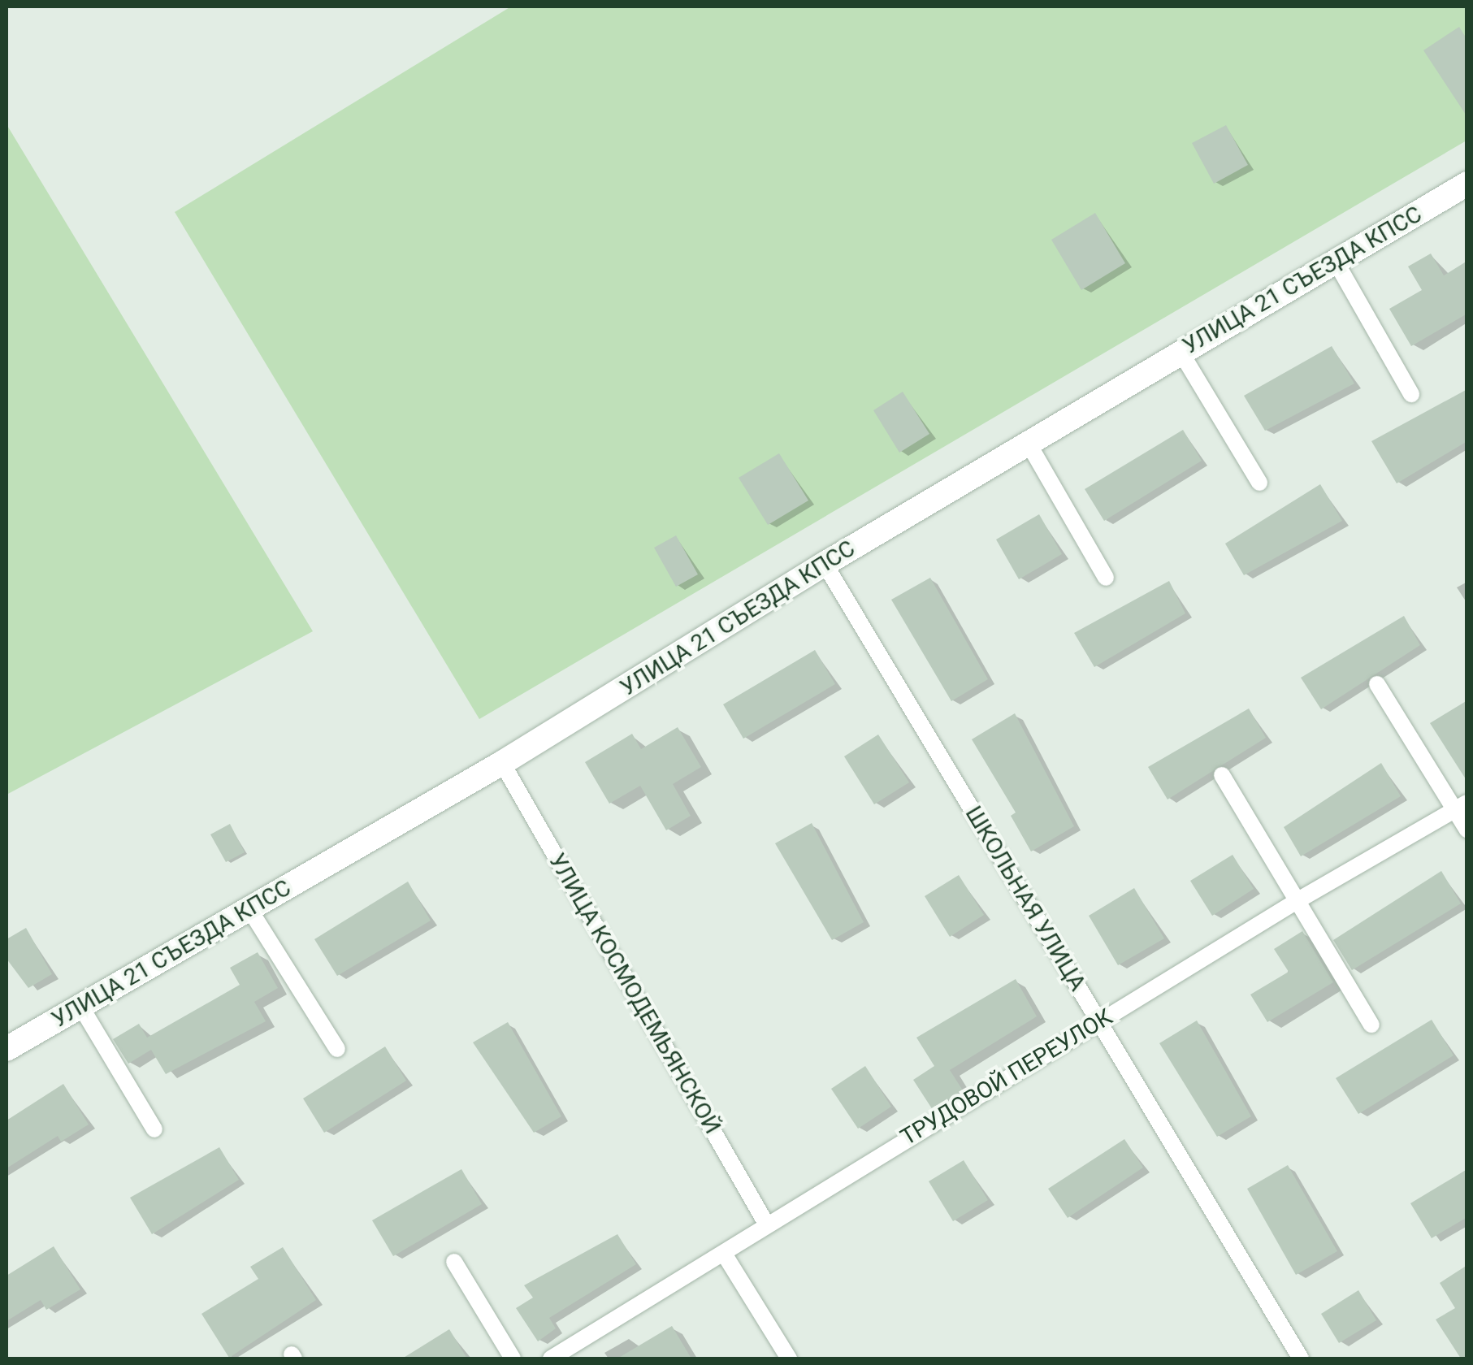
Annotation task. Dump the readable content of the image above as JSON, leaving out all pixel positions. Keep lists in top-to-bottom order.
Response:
{
  "streets": {
    "street": ["УЛИЦА 21 СЪЕЗДА КПСС"],
    "lane": ["ШКОЛЬНАЯ УЛИЦА", "УЛИЦА КОСМОДЕМЬЯНСКОЙ", "ТРУДОВОЙ ПЕРЕУЛОК"]
  },
  "crossings": [
    ["УЛИЦА 21 СЪЕЗДА КПСС", "ШКОЛЬНАЯ УЛИЦА"],
    ["УЛИЦА 21 СЪЕЗДА КПСС", "УЛИЦА КОСМОДЕМЬЯНСКОЙ"],
    ["ШКОЛЬНАЯ УЛИЦА", "ТРУДОВОЙ ПЕРЕУЛОК"],
    ["УЛИЦА КОСМОДЕМЬЯНСКОЙ", "ТРУДОВОЙ ПЕРЕУЛОК"]
  ]
}
